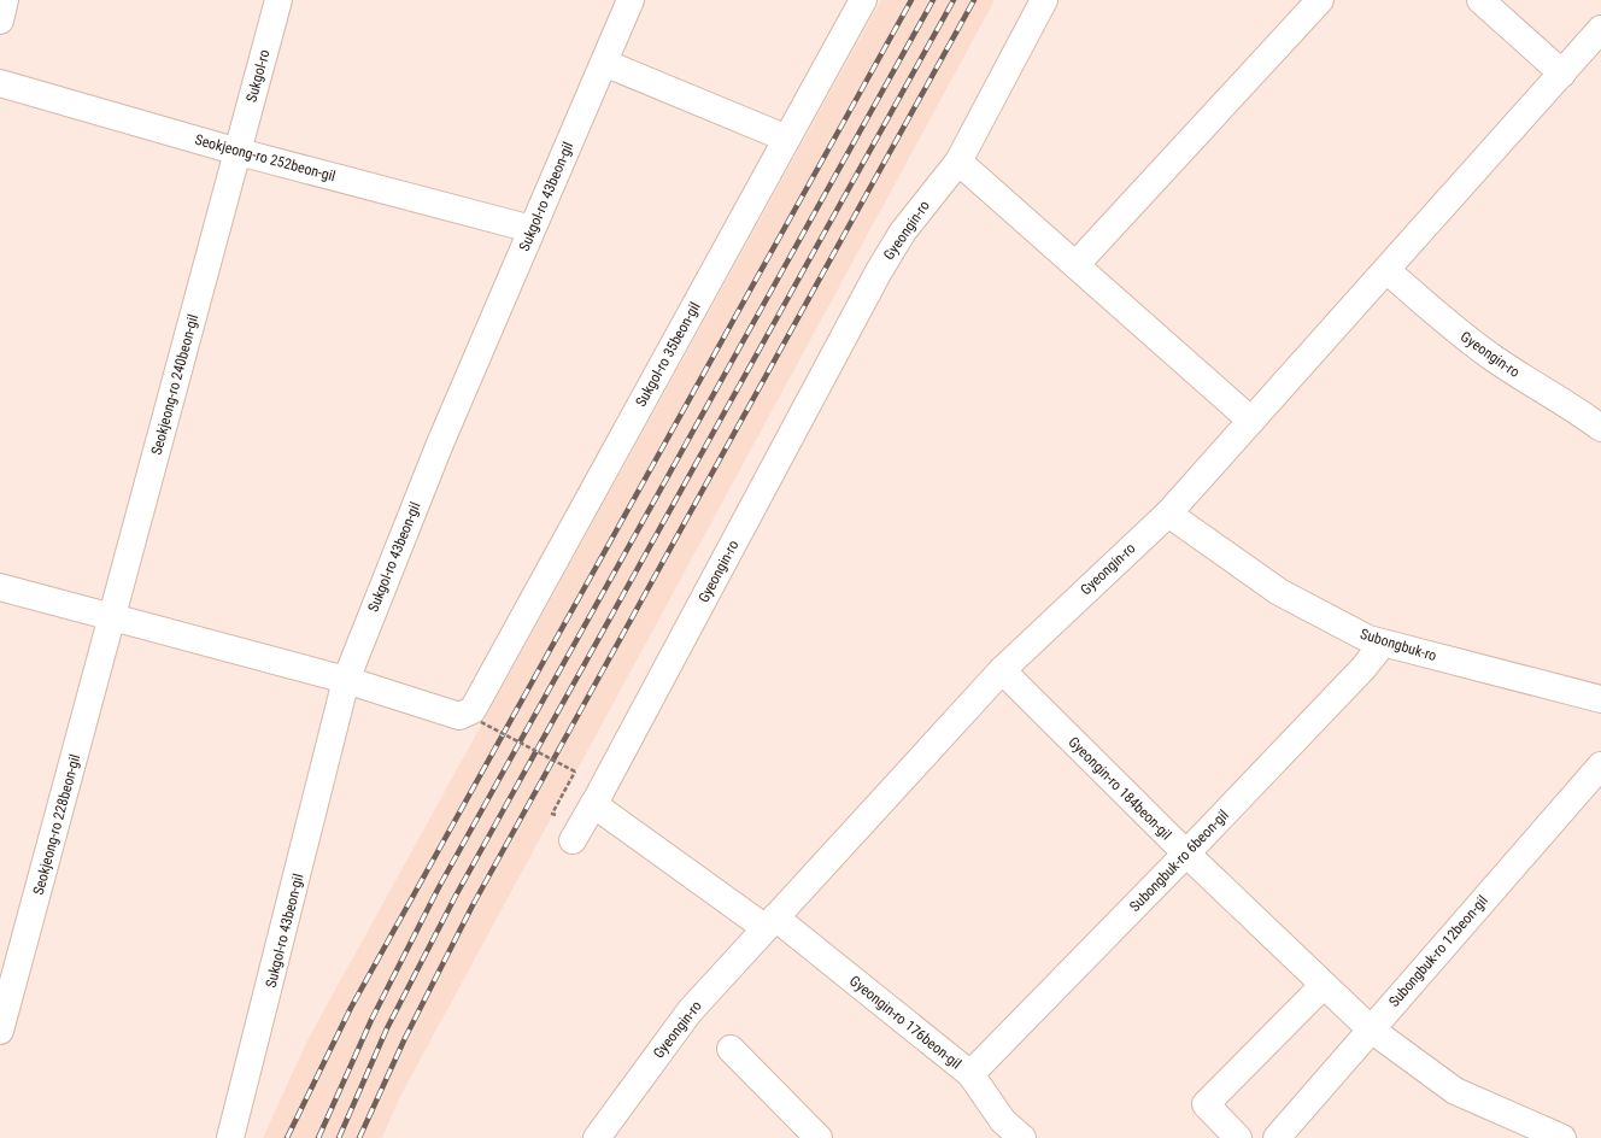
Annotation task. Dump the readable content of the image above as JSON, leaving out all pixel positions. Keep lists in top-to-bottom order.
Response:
{
  "streets": {
    "main road": [
      "Sukgol-ro",
      "Seokjeong-ro 252beon-gil",
      "Sukgol-ro 43beon-gil",
      "Gyeongin-ro",
      "Sukgol-ro 35beon-gil",
      "Seokjeong-ro 240beon-gil",
      "Subongbuk-ro",
      "Gyeongin-ro 184beon-gil",
      "Seokjeong-ro 228beon-gil",
      "Subongbuk-ro 6beon-gil",
      "Subongbuk-ro 12beon-gil",
      "Gyeongin-ro 176beon-gil"
    ]
  },
  "crossings": [
    ["Sukgol-ro", "Seokjeong-ro 252beon-gil"],
    ["Sukgol-ro", "Seokjeong-ro 240beon-gil"],
    ["Seokjeong-ro 252beon-gil", "Sukgol-ro 43beon-gil"],
    ["Seokjeong-ro 252beon-gil", "Seokjeong-ro 240beon-gil"],
    ["Gyeongin-ro", "Subongbuk-ro"],
    ["Gyeongin-ro", "Gyeongin-ro 184beon-gil"],
    ["Gyeongin-ro", "Gyeongin-ro 176beon-gil"],
    ["Seokjeong-ro 240beon-gil", "Seokjeong-ro 228beon-gil"],
    ["Subongbuk-ro", "Subongbuk-ro 6beon-gil"],
    ["Gyeongin-ro 184beon-gil", "Subongbuk-ro 6beon-gil"],
    ["Gyeongin-ro 184beon-gil", "Subongbuk-ro 12beon-gil"],
    ["Subongbuk-ro 6beon-gil", "Gyeongin-ro 176beon-gil"]
  ]
}
